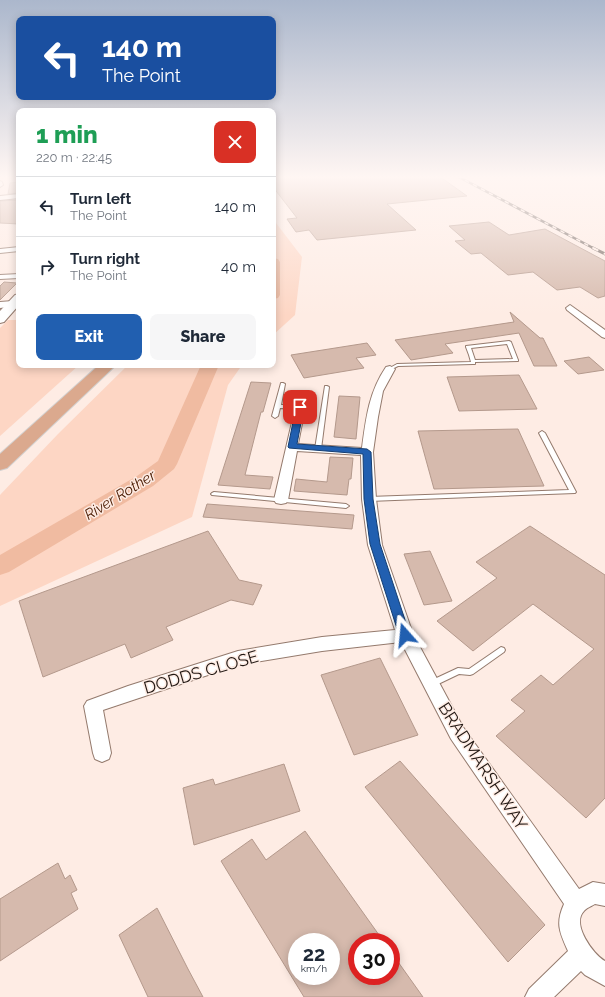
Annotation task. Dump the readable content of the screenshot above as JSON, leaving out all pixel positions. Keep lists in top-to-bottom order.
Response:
{
  "streets": {
    "street": ["DODDS CLOSE", "BRADMARSH WAY"]
  },
  "crossings": [
    ["DODDS CLOSE", "BRADMARSH WAY"]
  ],
  "water": ["River Rother"],
  "page": {
    "turn": ["140 m", "The Point"],
    "heading": ["1 min", "220 m · 22:45"],
    "list": [
      {
        "name": "Turn left",
        "note": "The Point",
        "value": "140 m"
      },
      {
        "name": "Turn right",
        "note": "The Point",
        "value": "40 m"
      }
    ],
    "buttons": ["Exit", "Share"],
    "speed": "22 km/h",
    "limit": "30"
  }
}
